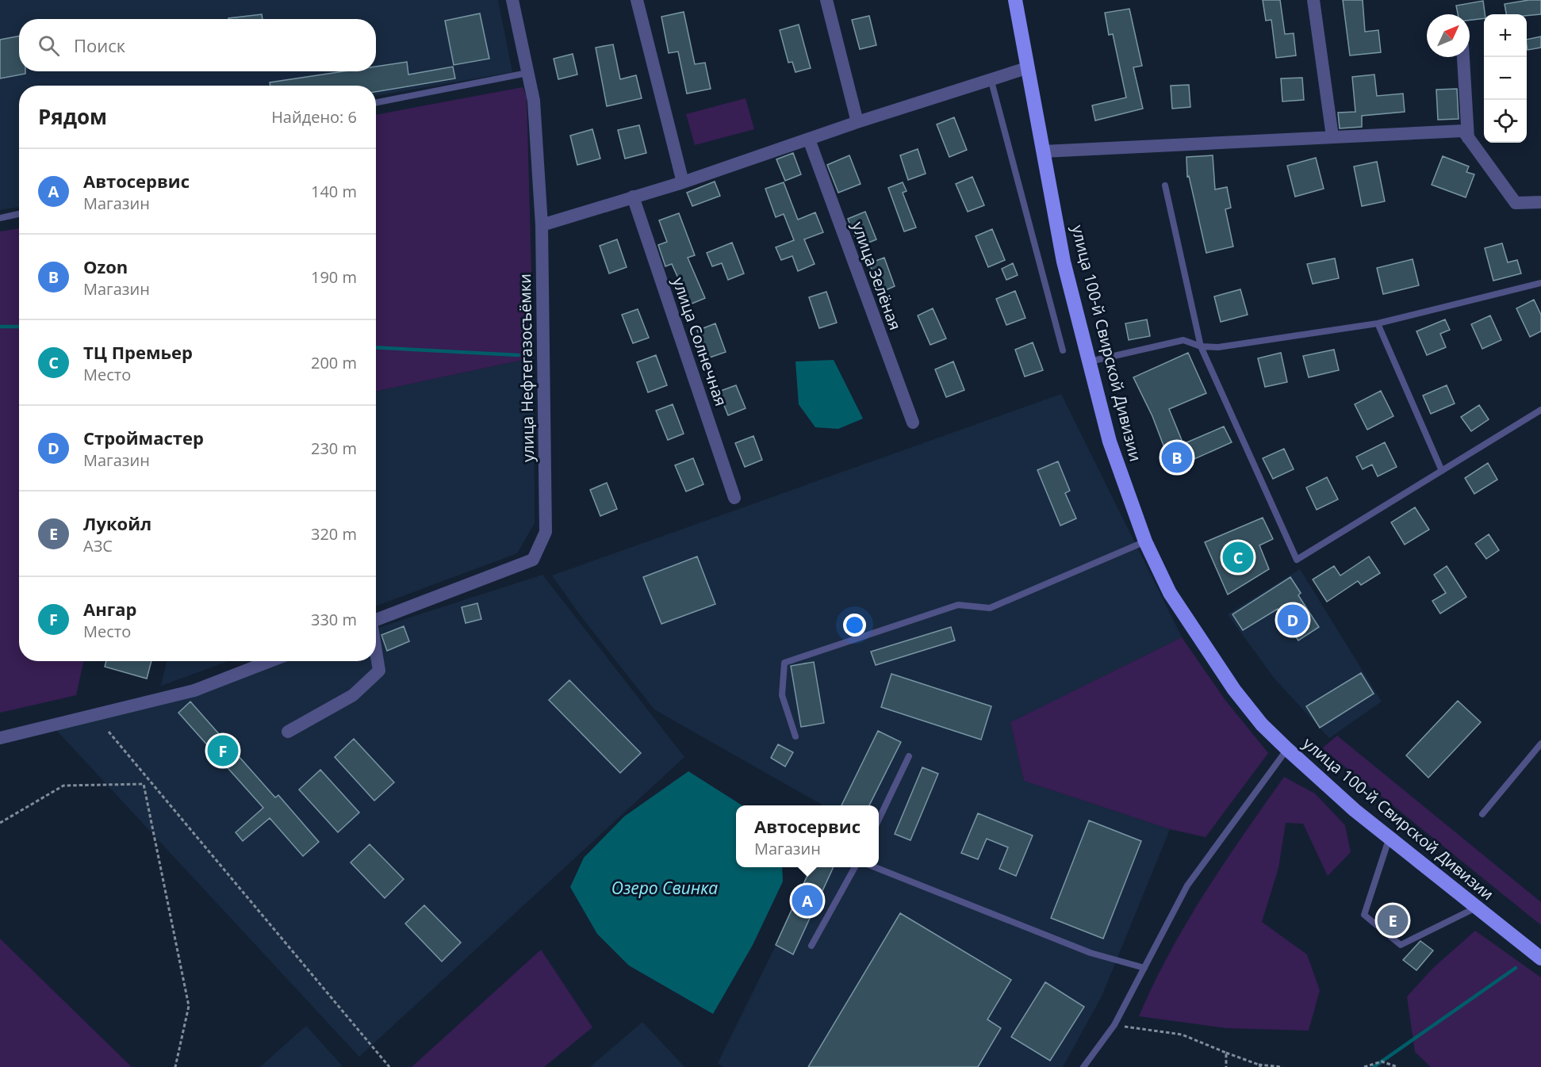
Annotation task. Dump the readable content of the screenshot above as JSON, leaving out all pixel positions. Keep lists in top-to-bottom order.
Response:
{
  "streets": {
    "main road": ["улица 100-й Свирской Дивизии"],
    "street": ["улица Зелёная", "улица Солнечная", "улица Нефтегазосъёмки"]
  },
  "water": ["Озеро Свинка"],
  "north": "top right",
  "page": {
    "map_buttons": ["+", "−"],
    "search": "Поиск",
    "heading": ["Рядом", "Найдено: 6"],
    "list": [
      {
        "mark": "A",
        "name": "Автосервис",
        "note": "Магазин",
        "value": "140 m"
      },
      {
        "mark": "B",
        "name": "Ozon",
        "note": "Магазин",
        "value": "190 m"
      },
      {
        "mark": "C",
        "name": "ТЦ Премьер",
        "note": "Место",
        "value": "200 m"
      },
      {
        "mark": "D",
        "name": "Строймастер",
        "note": "Магазин",
        "value": "230 m"
      },
      {
        "mark": "E",
        "name": "Лукойл",
        "note": "АЗС",
        "value": "320 m"
      },
      {
        "mark": "F",
        "name": "Ангар",
        "note": "Место",
        "value": "330 m"
      }
    ],
    "pins": [
      "B",
      "C",
      "D",
      "F",
      "A",
      "E"
    ],
    "popup": ["Автосервис", "Магазин"]
  }
}
